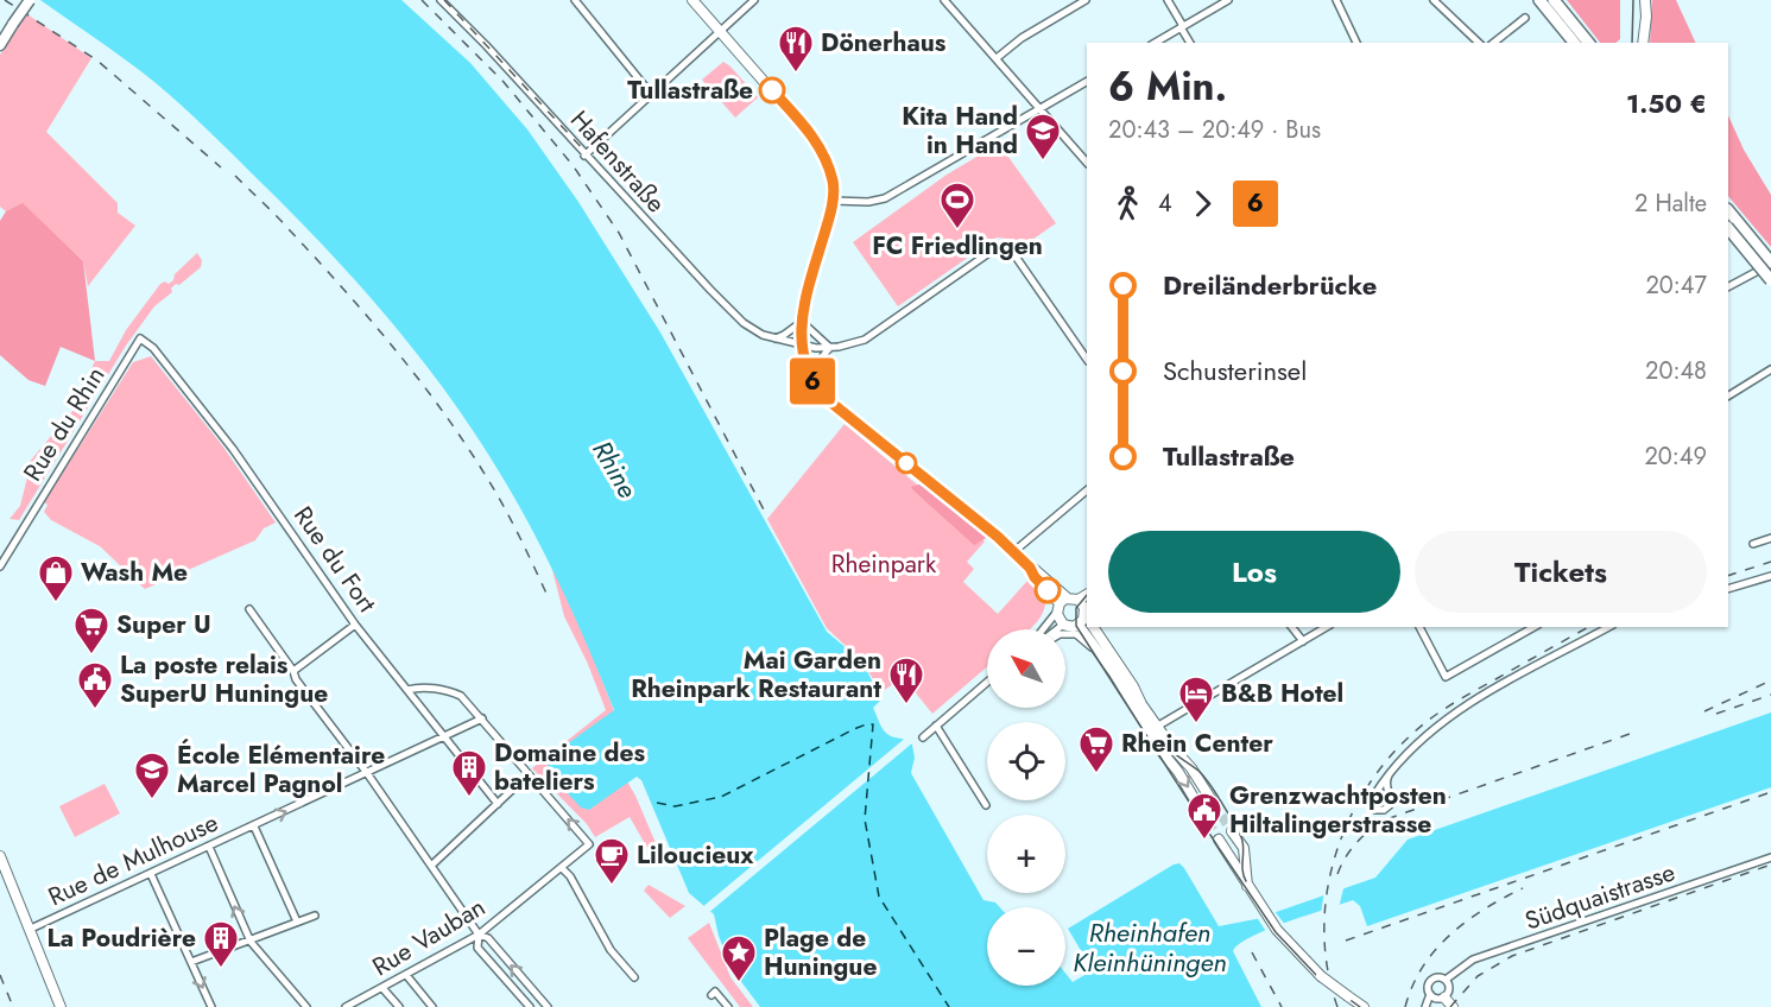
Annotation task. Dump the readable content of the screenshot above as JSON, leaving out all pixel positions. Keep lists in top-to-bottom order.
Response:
{
  "streets": {
    "street": [
      "Hafenstraße",
      "Rue du Rhin",
      "Rue du Fort",
      "Rue de Mulhouse",
      "Südquaistrasse",
      "Rue Vauban"
    ]
  },
  "crossings": [
    ["Rue du Rhin", "Rue du Fort"],
    ["Rue du Fort", "Rue de Mulhouse"]
  ],
  "water": ["Rhine", "Rheinhafen Kleinhüningen"],
  "parks": ["Rheinpark"],
  "places": {
    "restaurant": ["Dönerhaus", "Mai Garden Rheinpark Restaurant"],
    "other": ["Tullastraße"],
    "school or university": ["Kita Hand in Hand", "École Elémentaire Marcel Pagnol"],
    "sports": ["FC Friedlingen"],
    "shop": ["Wash Me"],
    "supermarket": ["Super U", "Rhein Center"],
    "public building": ["La poste relais SuperU Huningue", "Grenzwachtposten Hiltalingerstrasse"],
    "hotel": ["B&B Hotel"],
    "building": ["Domaine des bateliers", "La Poudrière"],
    "cafe": ["Liloucieux"],
    "place": ["Plage de Huningue"]
  },
  "lines": ["bus line 6"],
  "north": "top left",
  "page": {
    "on_map": "6",
    "heading": ["6 Min.", "20:43 – 20:49 · Bus", "1.50 €"],
    "legs": ["4", "6", "2 Halte"],
    "list": [
      {
        "name": "Dreiländerbrücke",
        "value": "20:47"
      },
      {
        "name": "Schusterinsel",
        "value": "20:48"
      },
      {
        "name": "Tullastraße",
        "value": "20:49"
      }
    ],
    "buttons": ["Los", "Tickets"],
    "map_buttons": ["+", "−"]
  }
}
